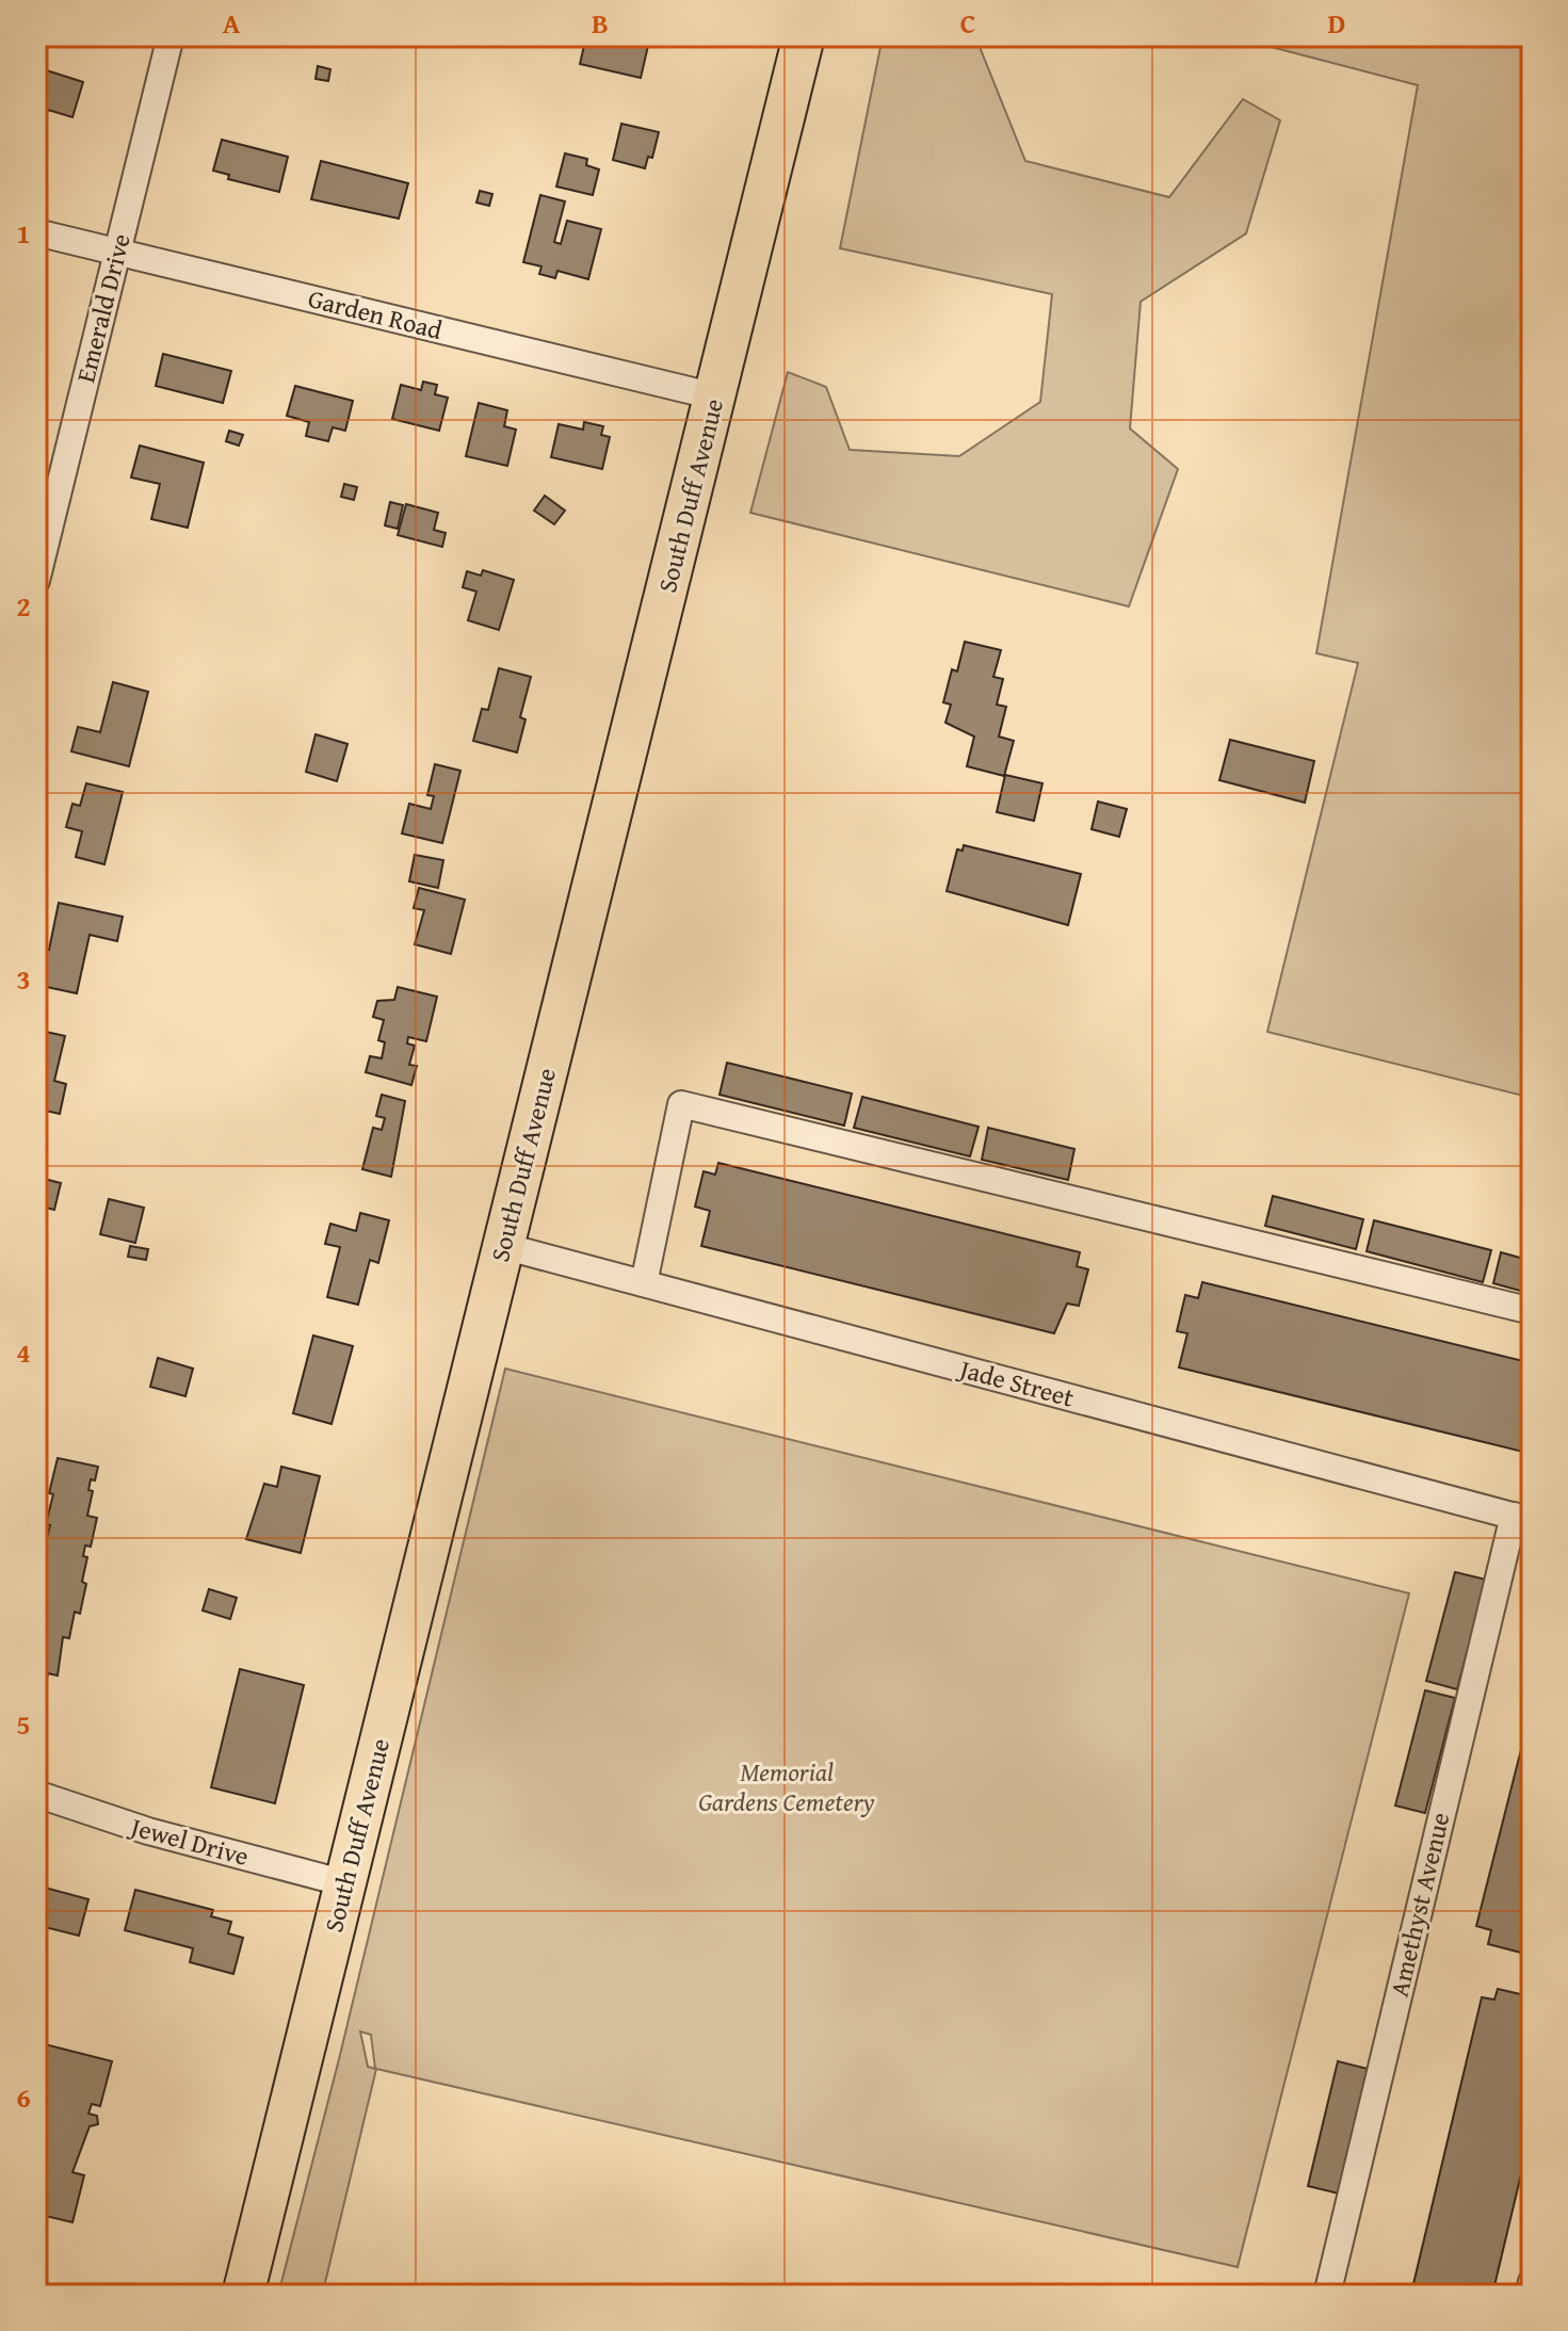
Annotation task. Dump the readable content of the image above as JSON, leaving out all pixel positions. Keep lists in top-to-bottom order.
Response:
{
  "streets": {
    "main road": ["South Duff Avenue"],
    "street": [
      "Emerald Drive",
      "Garden Road",
      "Jade Street",
      "Jewel Drive",
      "Amethyst Avenue"
    ]
  },
  "crossings": [
    ["Emerald Drive", "Garden Road"],
    ["Garden Road", "South Duff Avenue"],
    ["South Duff Avenue", "Jade Street"],
    ["South Duff Avenue", "Jewel Drive"],
    ["Jade Street", "Amethyst Avenue"]
  ],
  "parks": ["Memorial Gardens Cemetery"],
  "grid": {
    "columns": [
      "A",
      "B",
      "C",
      "D"
    ],
    "rows": [
      "1",
      "2",
      "3",
      "4",
      "5",
      "6"
    ]
  }
}
